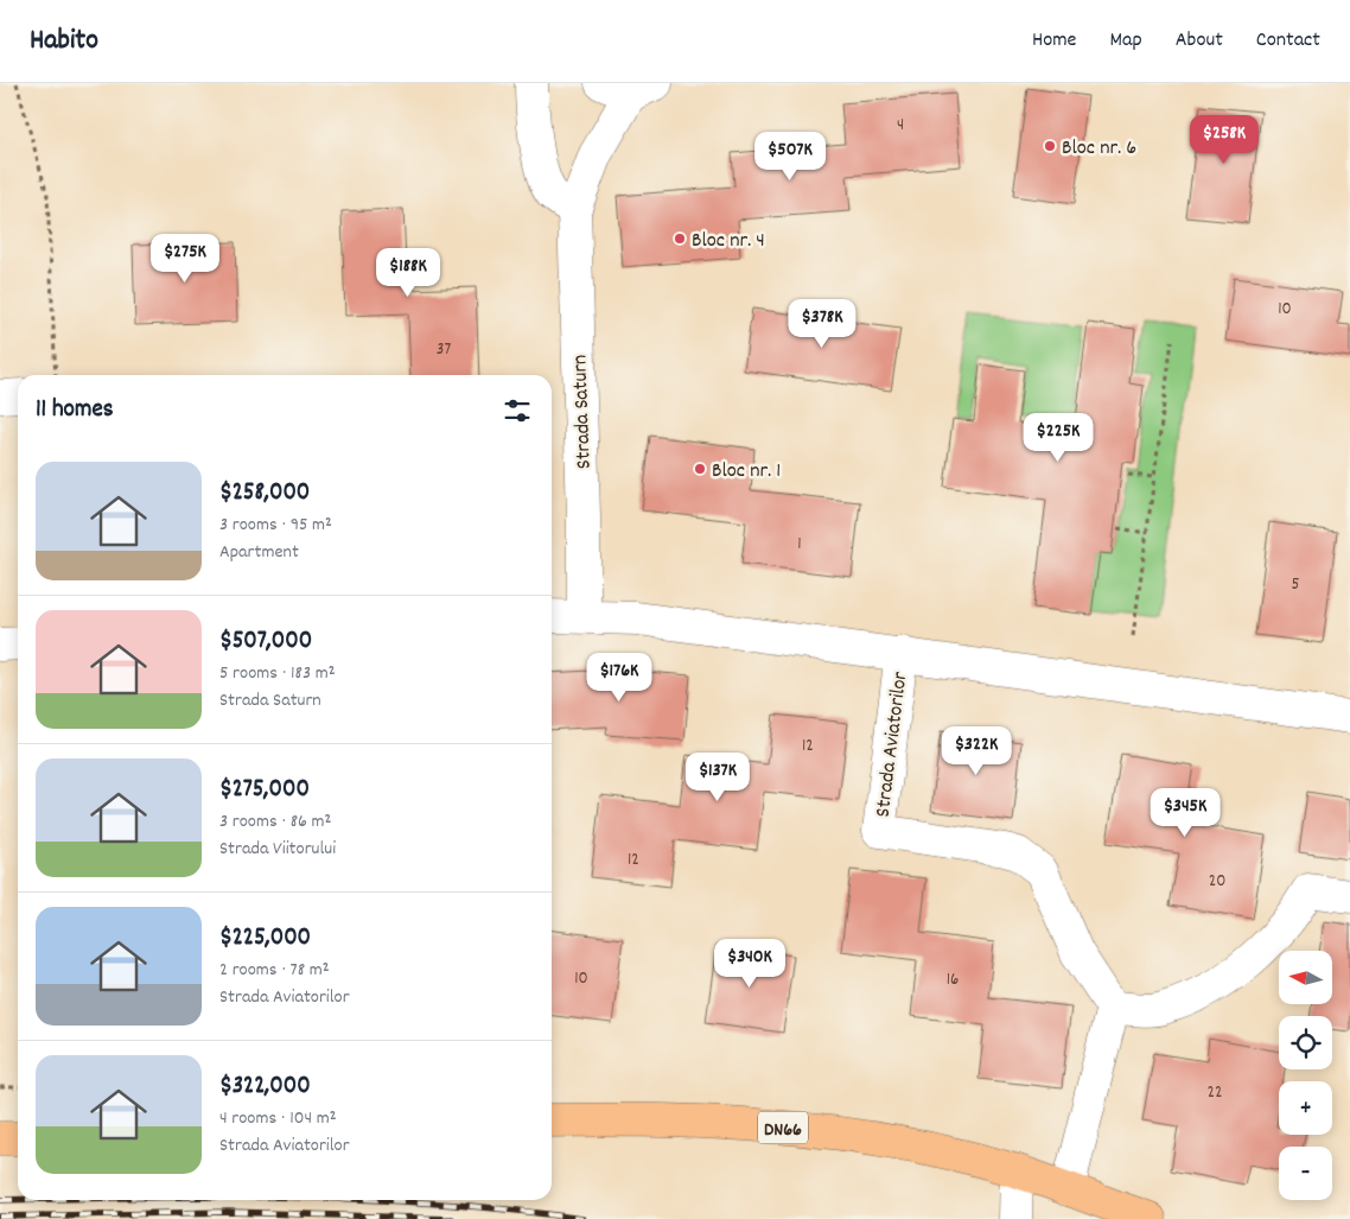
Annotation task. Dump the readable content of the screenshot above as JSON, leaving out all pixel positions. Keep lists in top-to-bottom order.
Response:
{
  "streets": {
    "main road": ["DN66"],
    "street": ["Strada Saturn", "Strada Aviatorilor"]
  },
  "crossings": [
    ["Strada Saturn", "Strada Aviatorilor"]
  ],
  "places": ["Bloc nr. 6", "Bloc nr. 4", "Bloc nr. 1"],
  "house_numbers": [
    "4",
    "10",
    "37",
    "1",
    "5",
    "12",
    "12",
    "20",
    "10",
    "16",
    "22"
  ],
  "north": "left",
  "page": {
    "header": "Habito",
    "nav": [
      "Home",
      "Map",
      "About",
      "Contact"
    ],
    "price": [
      "$258K",
      "$507K",
      "$275K",
      "$188K",
      "$378K",
      "$225K",
      "$176K",
      "$322K",
      "$137K",
      "$345K",
      "$340K"
    ],
    "heading": "11 homes",
    "list": [
      {
        "name": "$258,000",
        "note": "3 rooms · 95 m² · Apartment"
      },
      {
        "name": "$507,000",
        "note": "5 rooms · 183 m² · Strada Saturn"
      },
      {
        "name": "$275,000",
        "note": "3 rooms · 86 m² · Strada Viitorului"
      },
      {
        "name": "$225,000",
        "note": "2 rooms · 78 m² · Strada Aviatorilor"
      },
      {
        "name": "$322,000",
        "note": "4 rooms · 104 m² · Strada Aviatorilor"
      }
    ],
    "map_buttons": ["+", "−"]
  }
}
